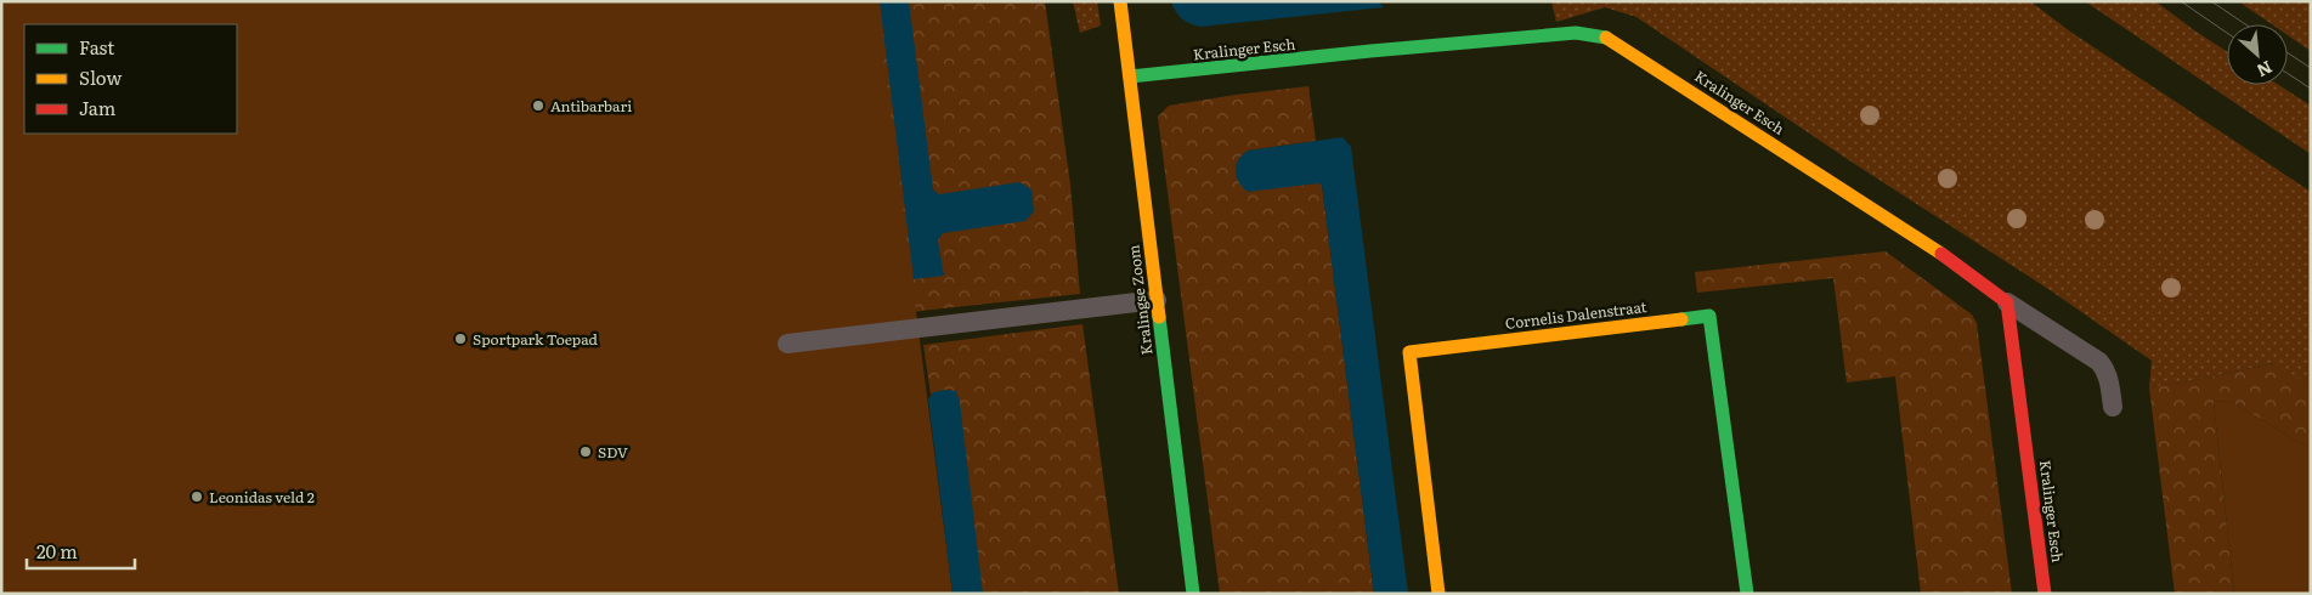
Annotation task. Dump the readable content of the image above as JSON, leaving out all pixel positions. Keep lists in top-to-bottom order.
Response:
{
  "streets": {
    "street": ["Kralinger Esch", "Kralingse Zoom", "Cornelis Dalenstraat"]
  },
  "crossings": [
    ["Kralinger Esch", "Kralingse Zoom"]
  ],
  "places": [
    "Antibarbari",
    "Sportpark Toepad",
    "SDV",
    "Leonidas veld 2"
  ],
  "legend": ["Fast", "Slow", "Jam"],
  "scale_bar": "20 m",
  "north": "bottom right"
}
